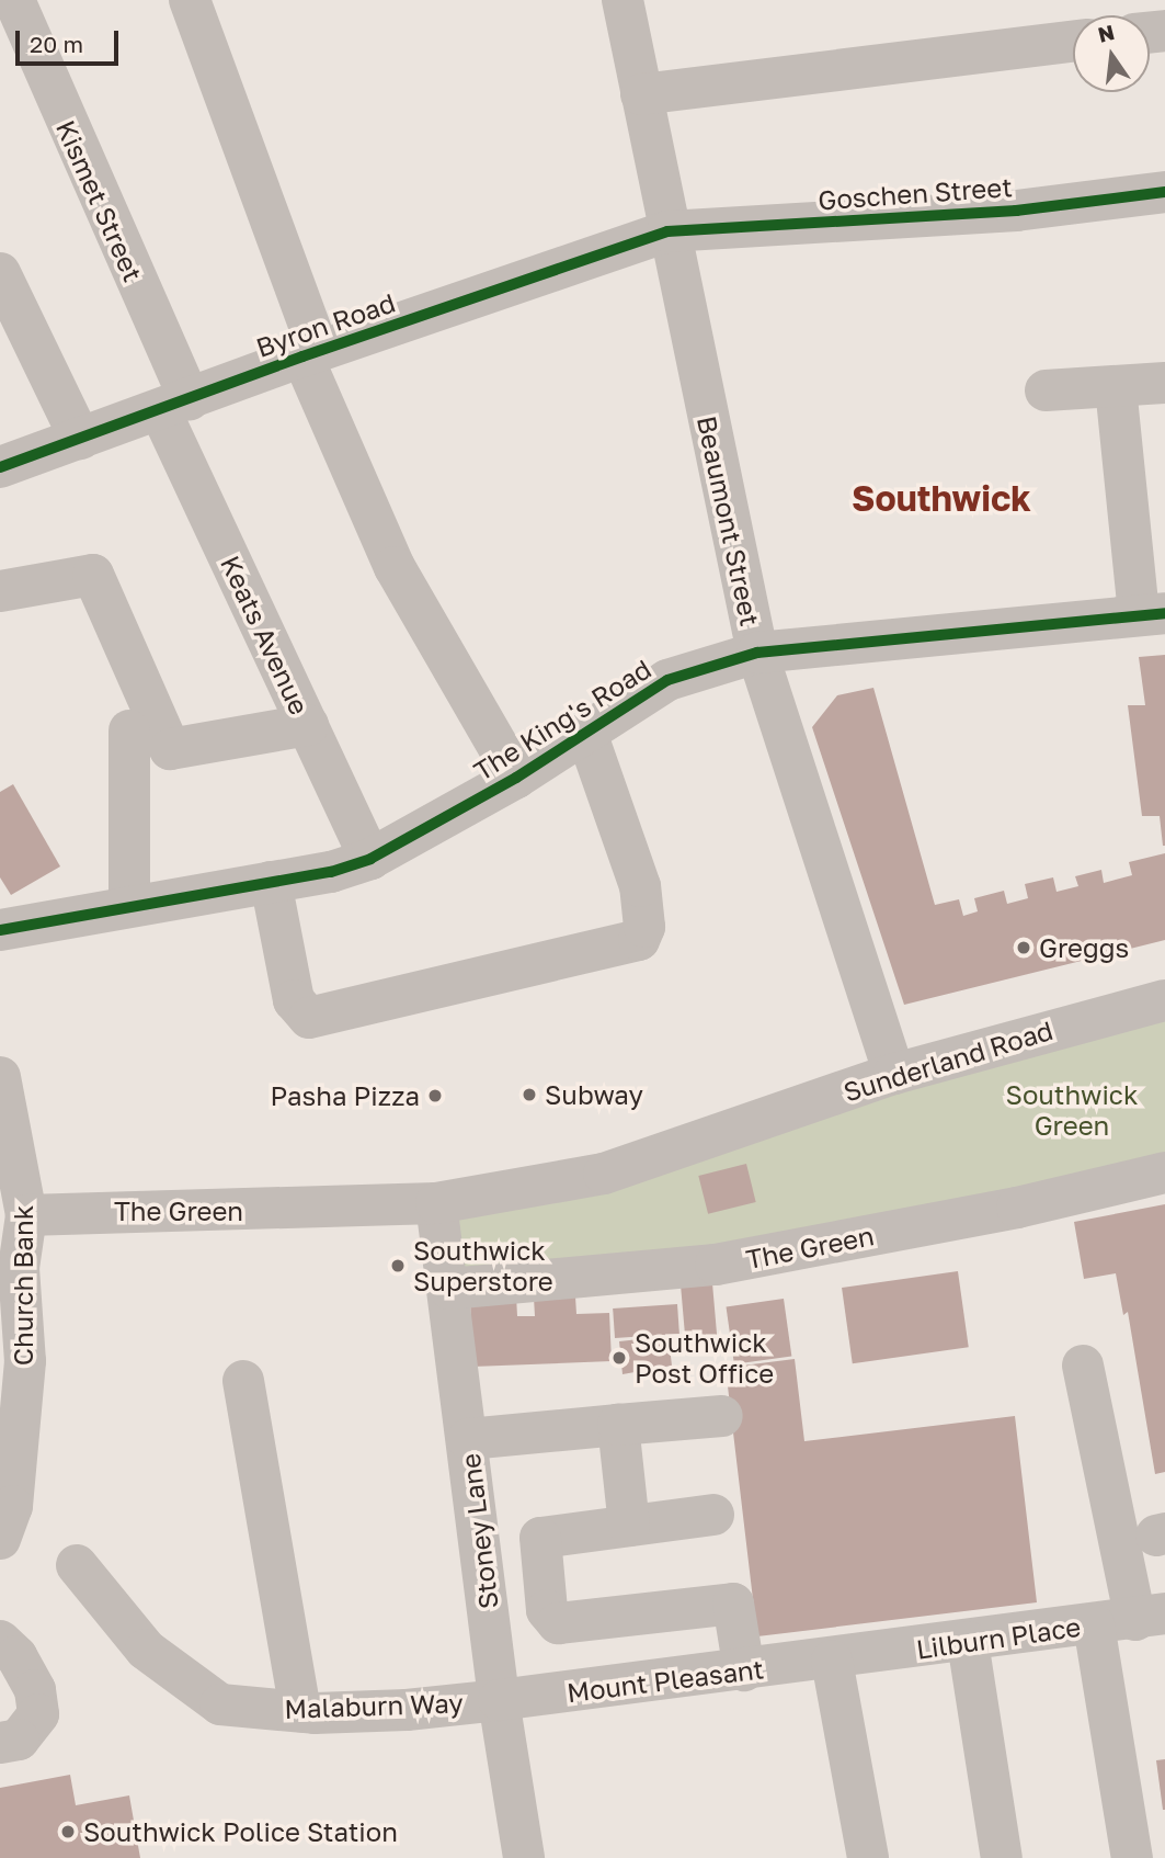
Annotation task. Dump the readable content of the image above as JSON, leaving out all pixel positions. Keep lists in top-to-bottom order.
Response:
{
  "streets": {
    "street": [
      "Goschen Street",
      "Kismet Street",
      "Byron Road",
      "Beaumont Street",
      "Keats Avenue",
      "The King's Road",
      "Sunderland Road",
      "The Green",
      "Church Bank",
      "Stoney Lane",
      "Lilburn Place",
      "Mount Pleasant",
      "Malaburn Way"
    ]
  },
  "crossings": [
    ["Goschen Street", "Byron Road"],
    ["Goschen Street", "Beaumont Street"],
    ["Kismet Street", "Byron Road"],
    ["Kismet Street", "Keats Avenue"],
    ["Byron Road", "Beaumont Street"],
    ["Byron Road", "Keats Avenue"],
    ["Beaumont Street", "The King's Road"],
    ["Beaumont Street", "Sunderland Road"],
    ["Keats Avenue", "The King's Road"],
    ["Sunderland Road", "The Green"],
    ["The Green", "Church Bank"],
    ["The Green", "Stoney Lane"],
    ["Stoney Lane", "Mount Pleasant"],
    ["Stoney Lane", "Malaburn Way"],
    ["Lilburn Place", "Mount Pleasant"],
    ["Mount Pleasant", "Malaburn Way"]
  ],
  "districts": ["Southwick"],
  "parks": ["Southwick Green"],
  "places": [
    "Greggs",
    "Subway",
    "Pasha Pizza",
    "Southwick Superstore",
    "Southwick Post Office",
    "Southwick Police Station"
  ],
  "scale_bar": "20 m",
  "north": "top"
}
